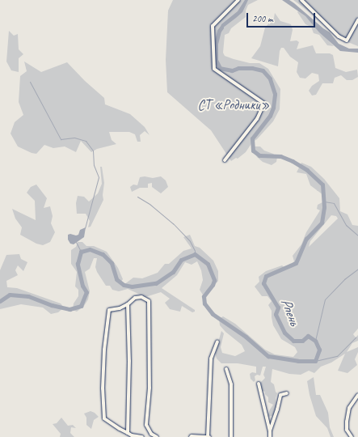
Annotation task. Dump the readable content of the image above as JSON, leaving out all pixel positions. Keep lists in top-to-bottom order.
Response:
{
  "water": ["Рпень"],
  "parks": ["СТ «Родники»"],
  "scale_bar": "200 m"
}
